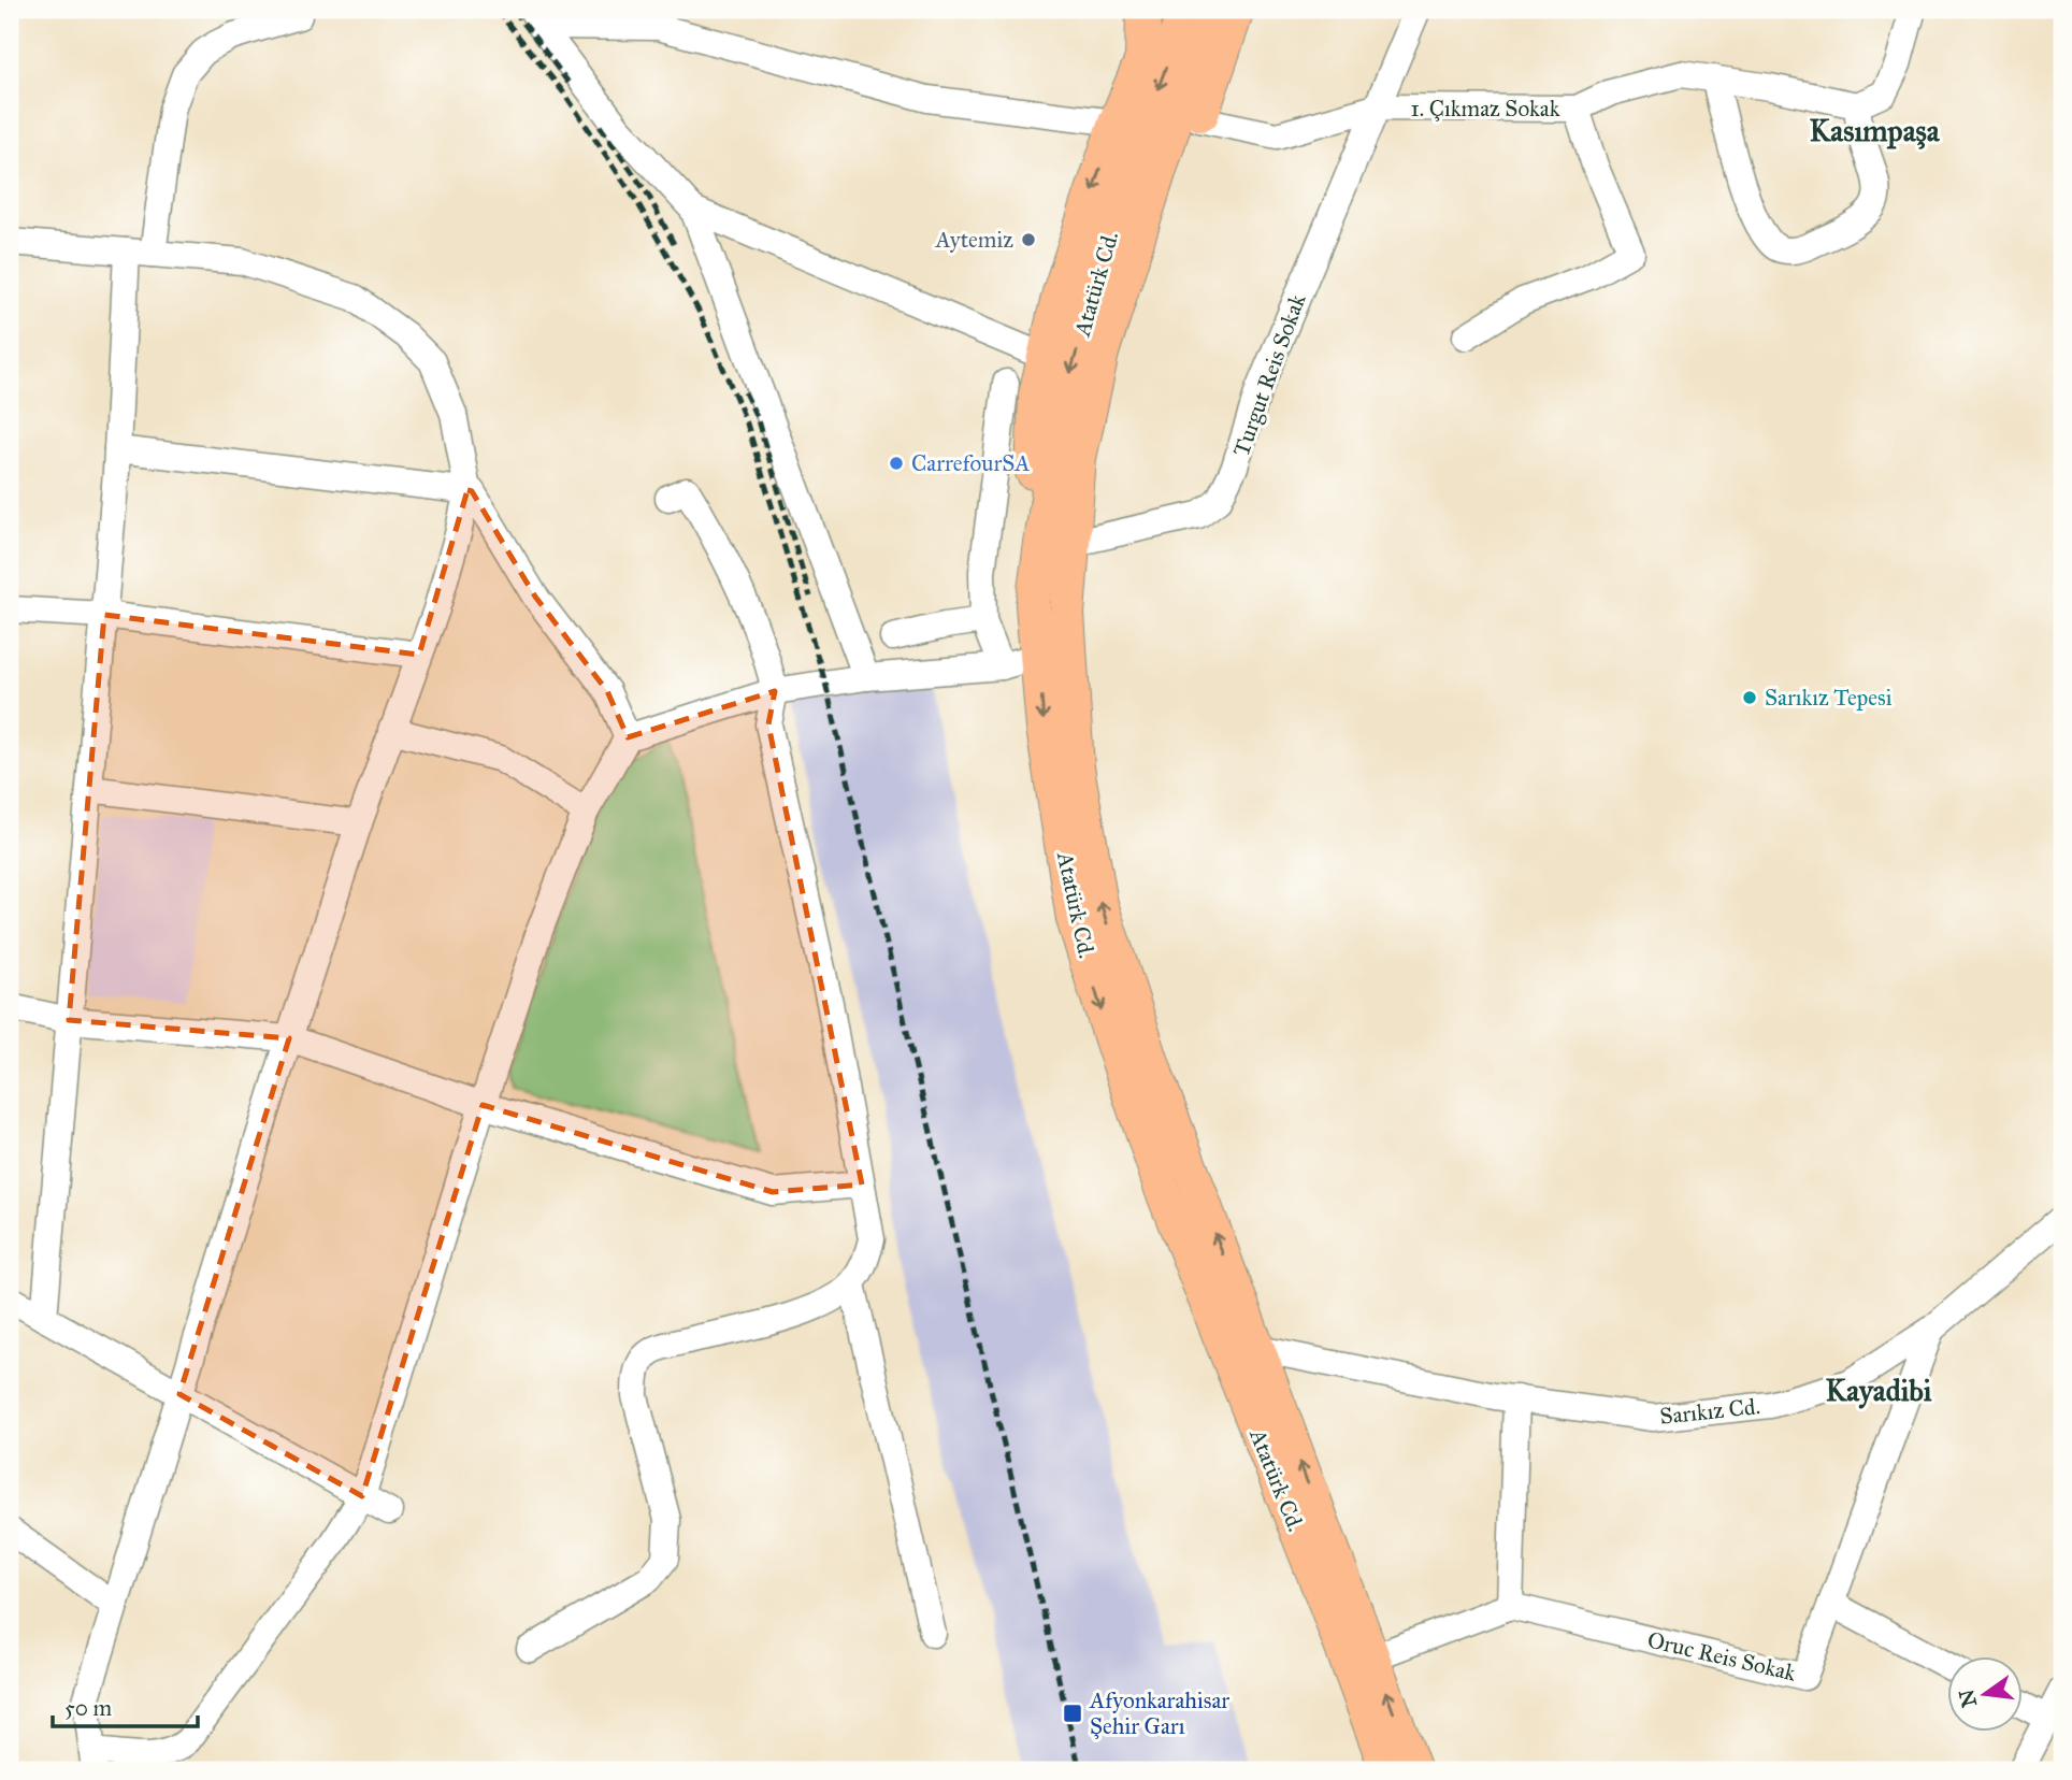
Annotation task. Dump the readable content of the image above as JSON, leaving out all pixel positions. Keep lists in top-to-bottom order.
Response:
{
  "streets": {
    "main road": ["Atatürk Cd."],
    "street": [
      "1. Çıkmaz Sokak",
      "Turgut Reis Sokak",
      "Sarıkız Cd.",
      "Oruc Reis Sokak"
    ]
  },
  "crossings": [
    ["1. Çıkmaz Sokak", "Turgut Reis Sokak"],
    ["Atatürk Cd.", "Turgut Reis Sokak"],
    ["Atatürk Cd.", "Sarıkız Cd."],
    ["Sarıkız Cd.", "Oruc Reis Sokak"]
  ],
  "districts": ["Kasımpaşa", "Kayadibi"],
  "places": {
    "other": ["Aytemiz", "CarrefourSA", "Sarıkız Tepesi"],
    "transit": ["Afyonkarahisar Şehir Garı"]
  },
  "scale_bar": "50 m",
  "north": "left"
}
